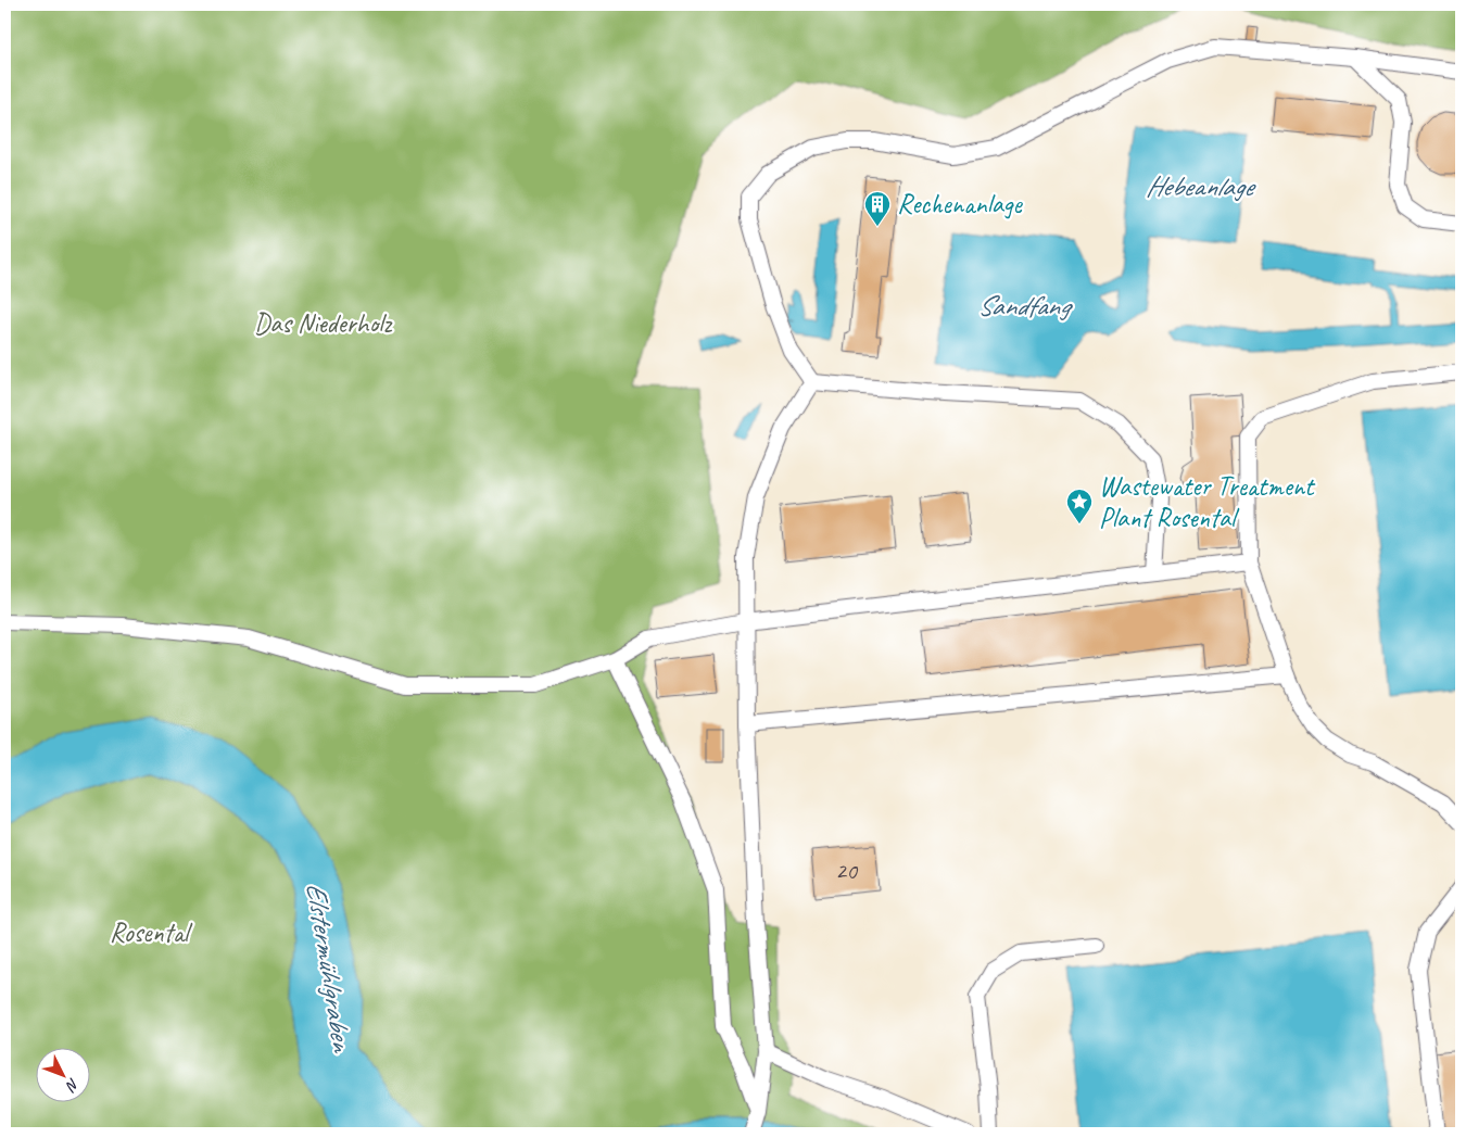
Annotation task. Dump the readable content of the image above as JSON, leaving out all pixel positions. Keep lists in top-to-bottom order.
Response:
{
  "water": ["Hebeanlage", "Sandfang", "Elstermühlgraben"],
  "parks": ["Das Niederholz", "Rosental"],
  "places": {
    "building": ["Rechenanlage"],
    "place": ["Wastewater Treatment Plant Rosental"]
  },
  "house_numbers": ["20"],
  "north": "bottom right"
}
